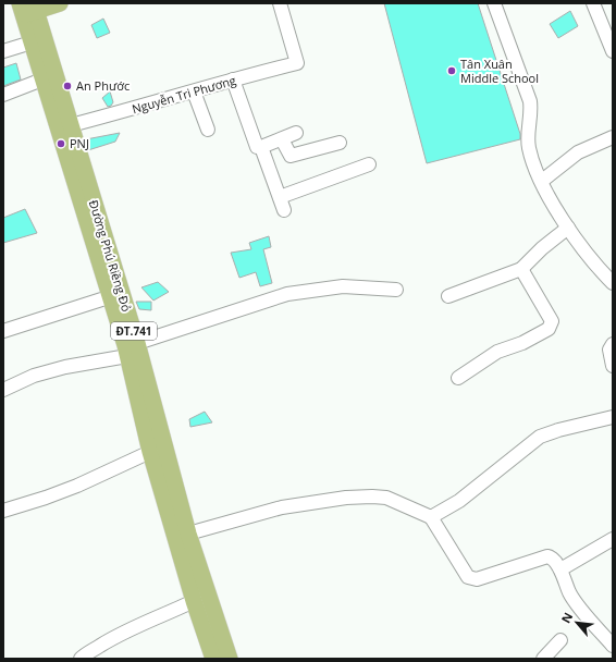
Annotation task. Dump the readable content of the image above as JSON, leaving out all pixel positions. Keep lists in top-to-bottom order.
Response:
{
  "streets": {
    "main road": ["Đường Phú Riềng Đỏ", "ĐT.741"],
    "street": ["Nguyễn Tri Phương"]
  },
  "crossings": [
    ["Nguyễn Tri Phương", "Đường Phú Riềng Đỏ"]
  ],
  "places": ["Tân Xuân Middle School", "An Phước", "PNJ"],
  "north": "top left"
}
